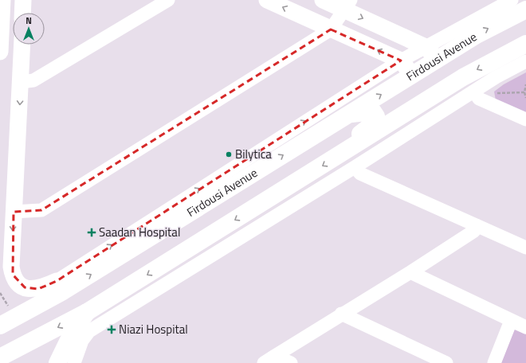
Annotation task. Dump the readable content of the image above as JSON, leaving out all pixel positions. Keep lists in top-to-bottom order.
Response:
{
  "streets": {
    "main road": ["Firdousi Avenue"]
  },
  "places": {
    "other": ["Bilytica"],
    "health": ["Saadan Hospital", "Niazi Hospital"]
  },
  "north": "top"
}
